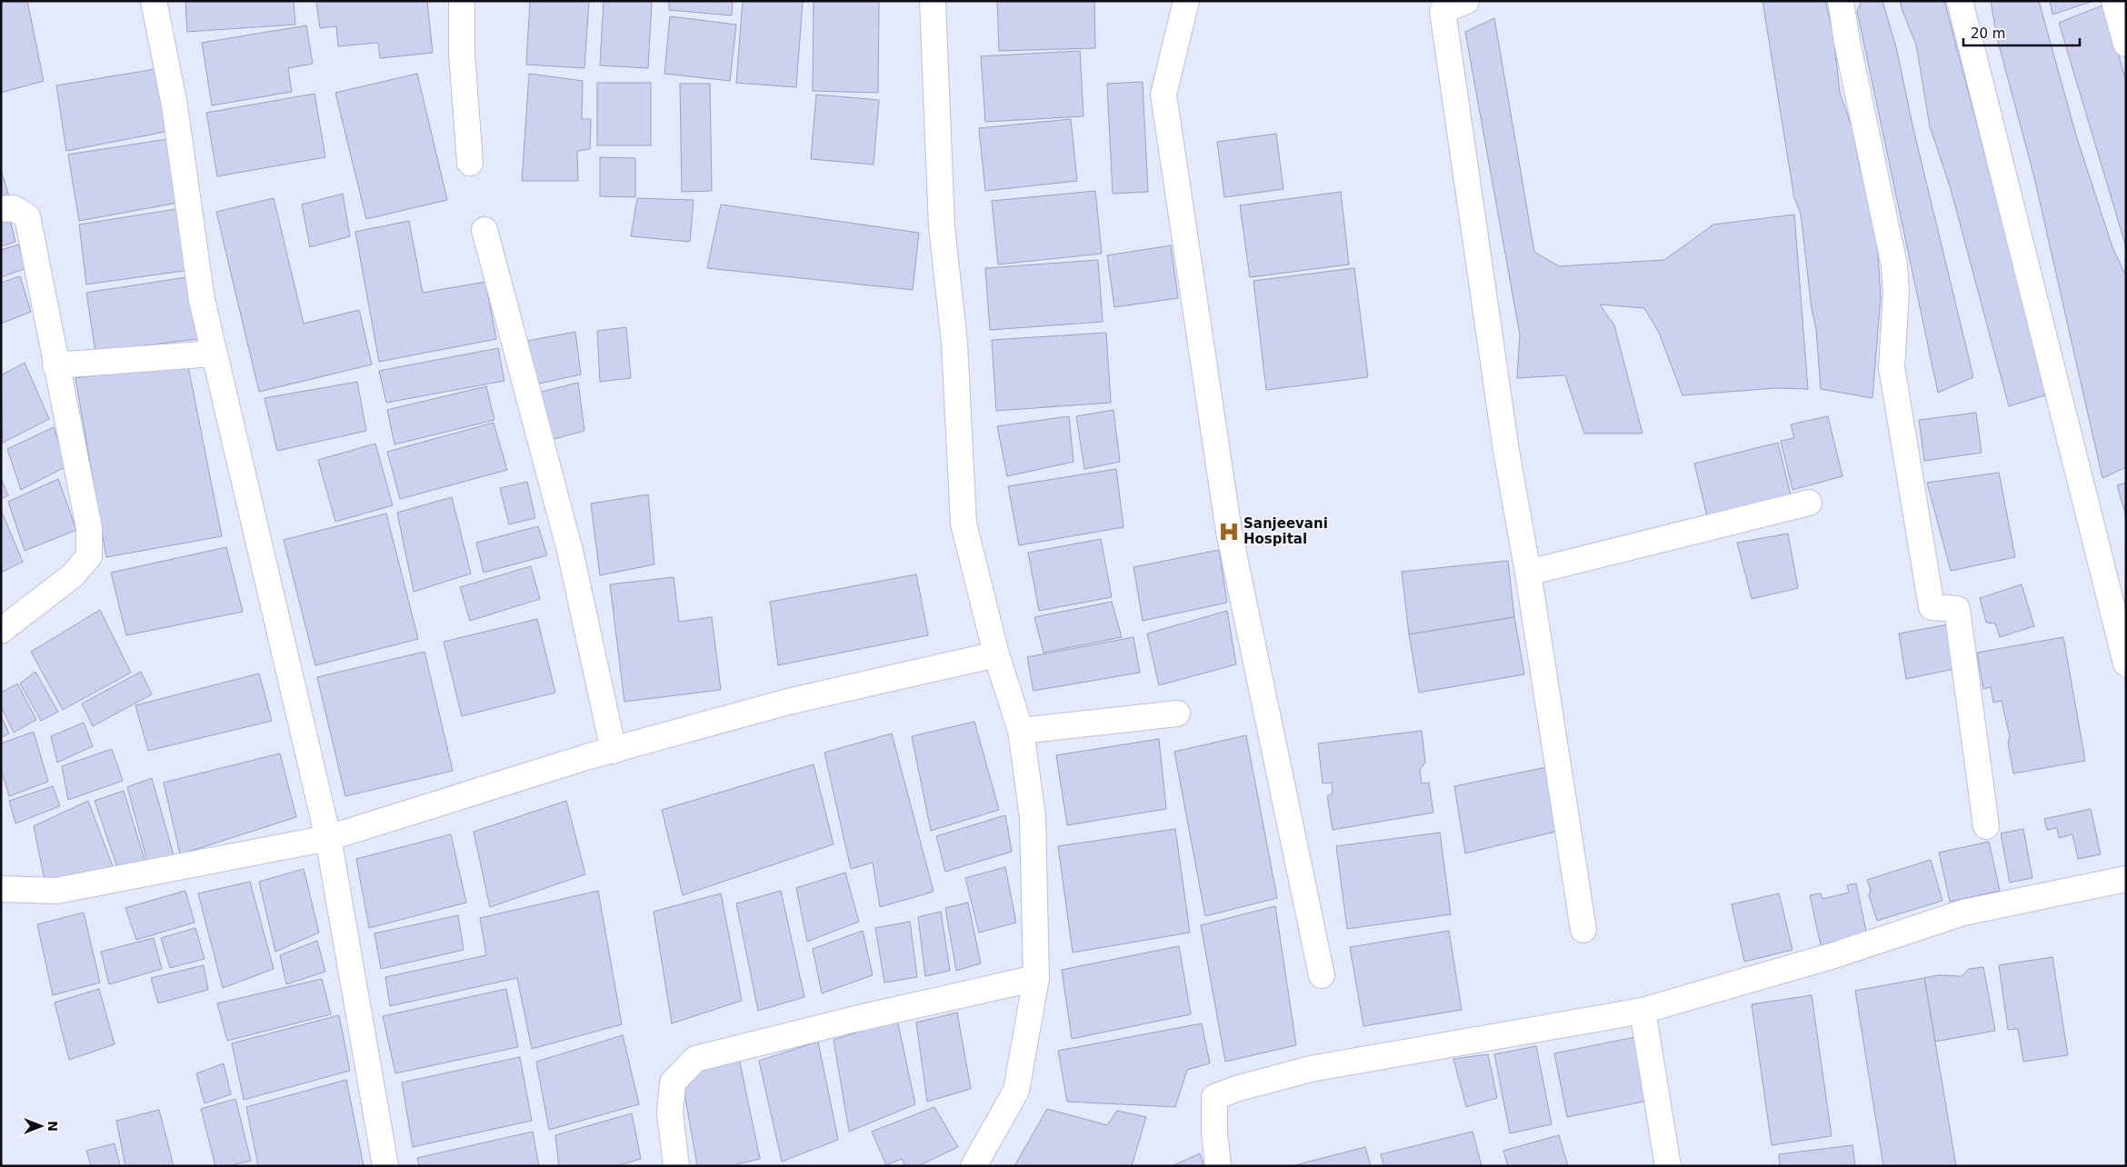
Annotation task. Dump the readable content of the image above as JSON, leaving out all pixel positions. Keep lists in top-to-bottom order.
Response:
{
  "places": {
    "hospital": ["Sanjeevani Hospital"]
  },
  "scale_bar": "20 m",
  "north": "right"
}
